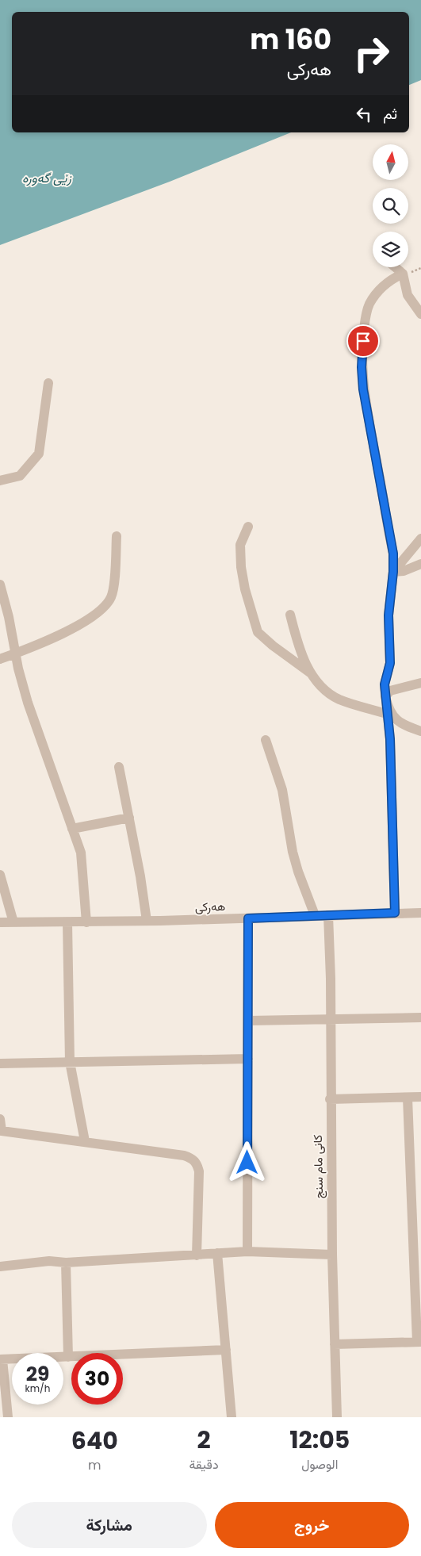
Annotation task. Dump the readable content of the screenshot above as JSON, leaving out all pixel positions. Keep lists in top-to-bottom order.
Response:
{
  "streets": {
    "street": ["هەرکی", "کانی مام سنج"]
  },
  "crossings": [
    ["هەرکی", "کانی مام سنج"]
  ],
  "water": ["زێی گەورە"],
  "north": "top",
  "page": {
    "turn": ["160 m", "هەرکی"],
    "then": "ثم",
    "speed": "29 km/h",
    "limit": "30",
    "eta": [
      "12:05",
      "الوصول",
      "2",
      "دقيقة",
      "640",
      "m"
    ],
    "buttons": ["خروج", "مشاركة"]
  }
}
